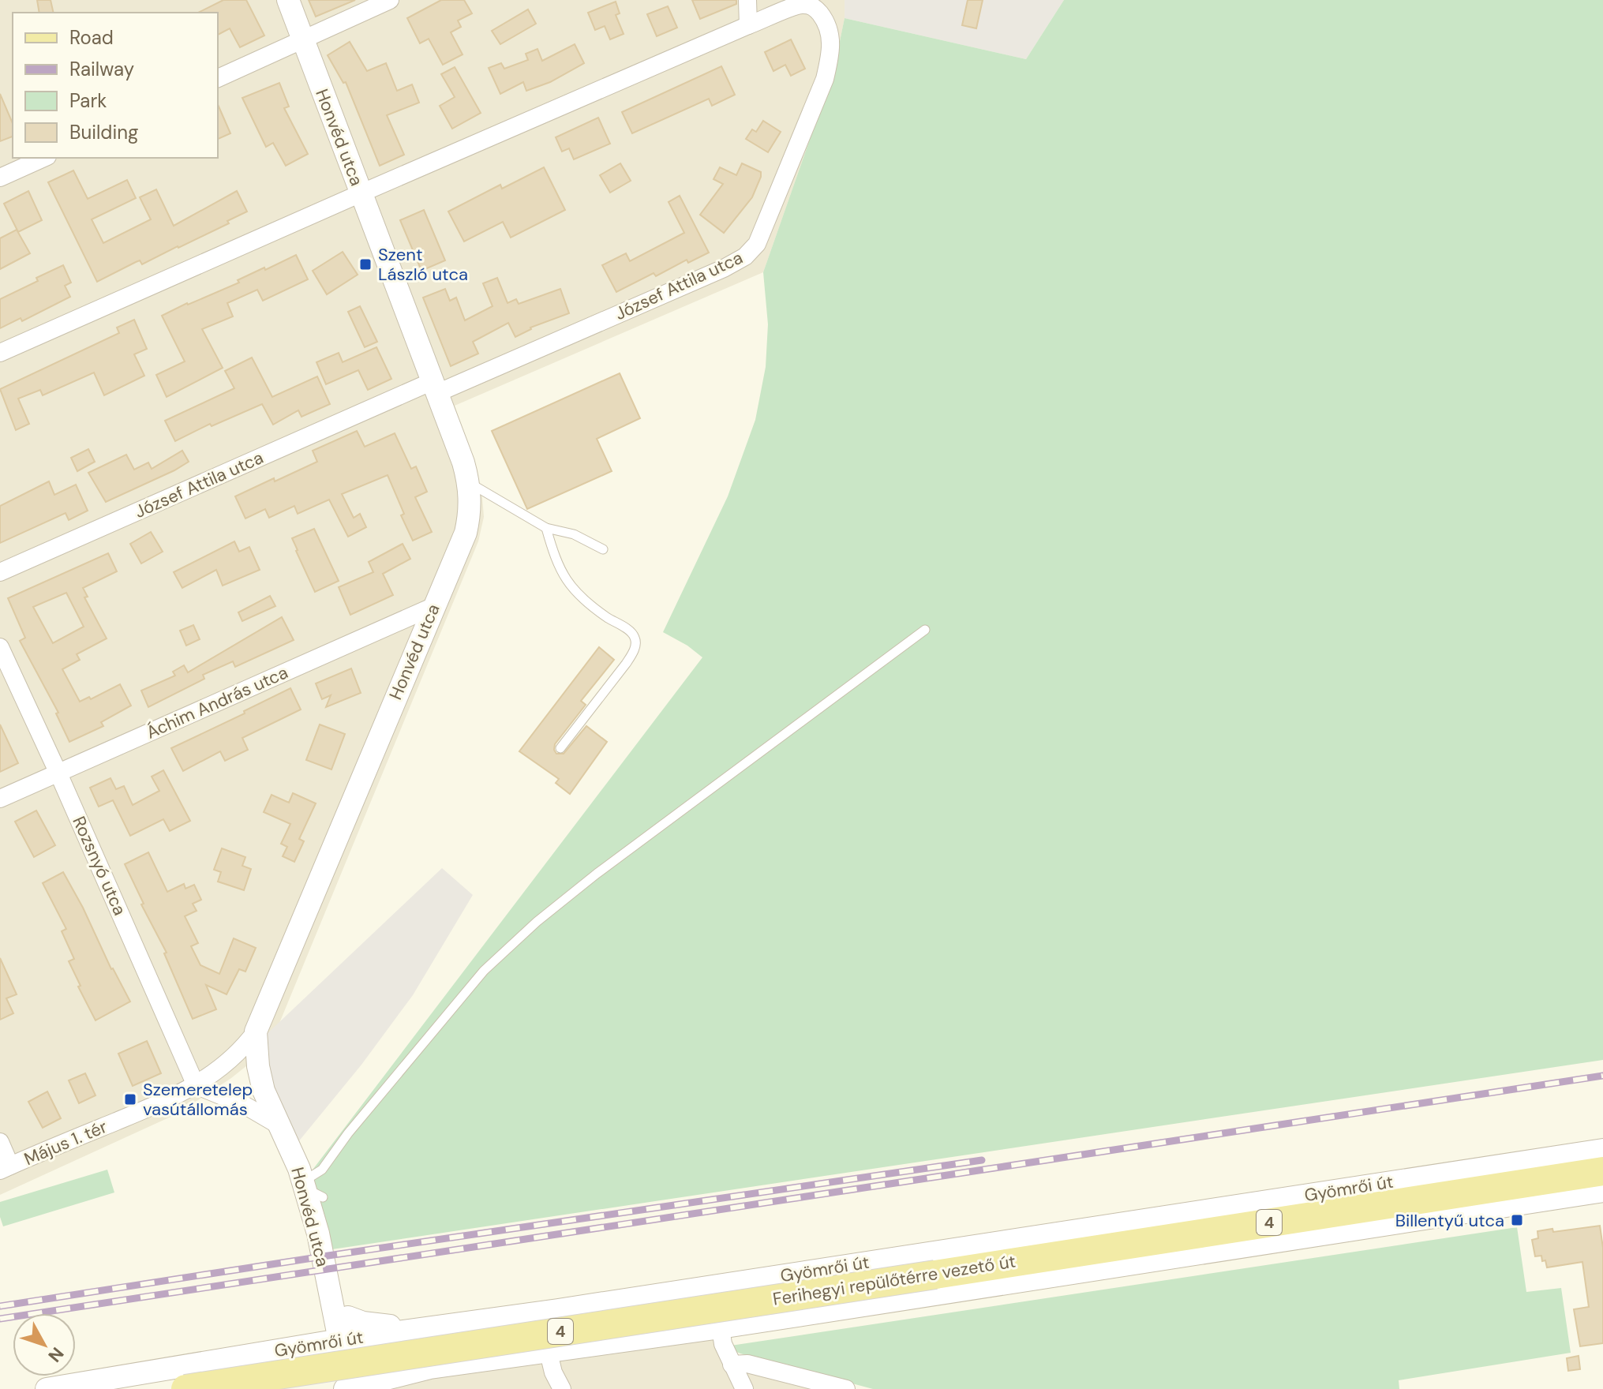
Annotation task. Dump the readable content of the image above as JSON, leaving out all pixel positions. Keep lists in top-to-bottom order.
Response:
{
  "streets": {
    "main road": ["4", "Ferihegyi repülőtérre vezető út"],
    "street": [
      "Honvéd utca",
      "József Attila utca",
      "Áchim András utca",
      "Rozsnyó utca",
      "Május 1. tér",
      "Gyömrői út"
    ]
  },
  "crossings": [
    ["Honvéd utca", "József Attila utca"],
    ["Honvéd utca", "Áchim András utca"],
    ["Honvéd utca", "Gyömrői út"],
    ["Áchim András utca", "Rozsnyó utca"],
    ["Rozsnyó utca", "Május 1. tér"]
  ],
  "places": {
    "transit": ["Szent László utca", "Szemeretelep vasútállomás", "Billentyű utca"]
  },
  "legend": [
    "Road",
    "Railway",
    "Park",
    "Building"
  ],
  "north": "bottom right"
}
